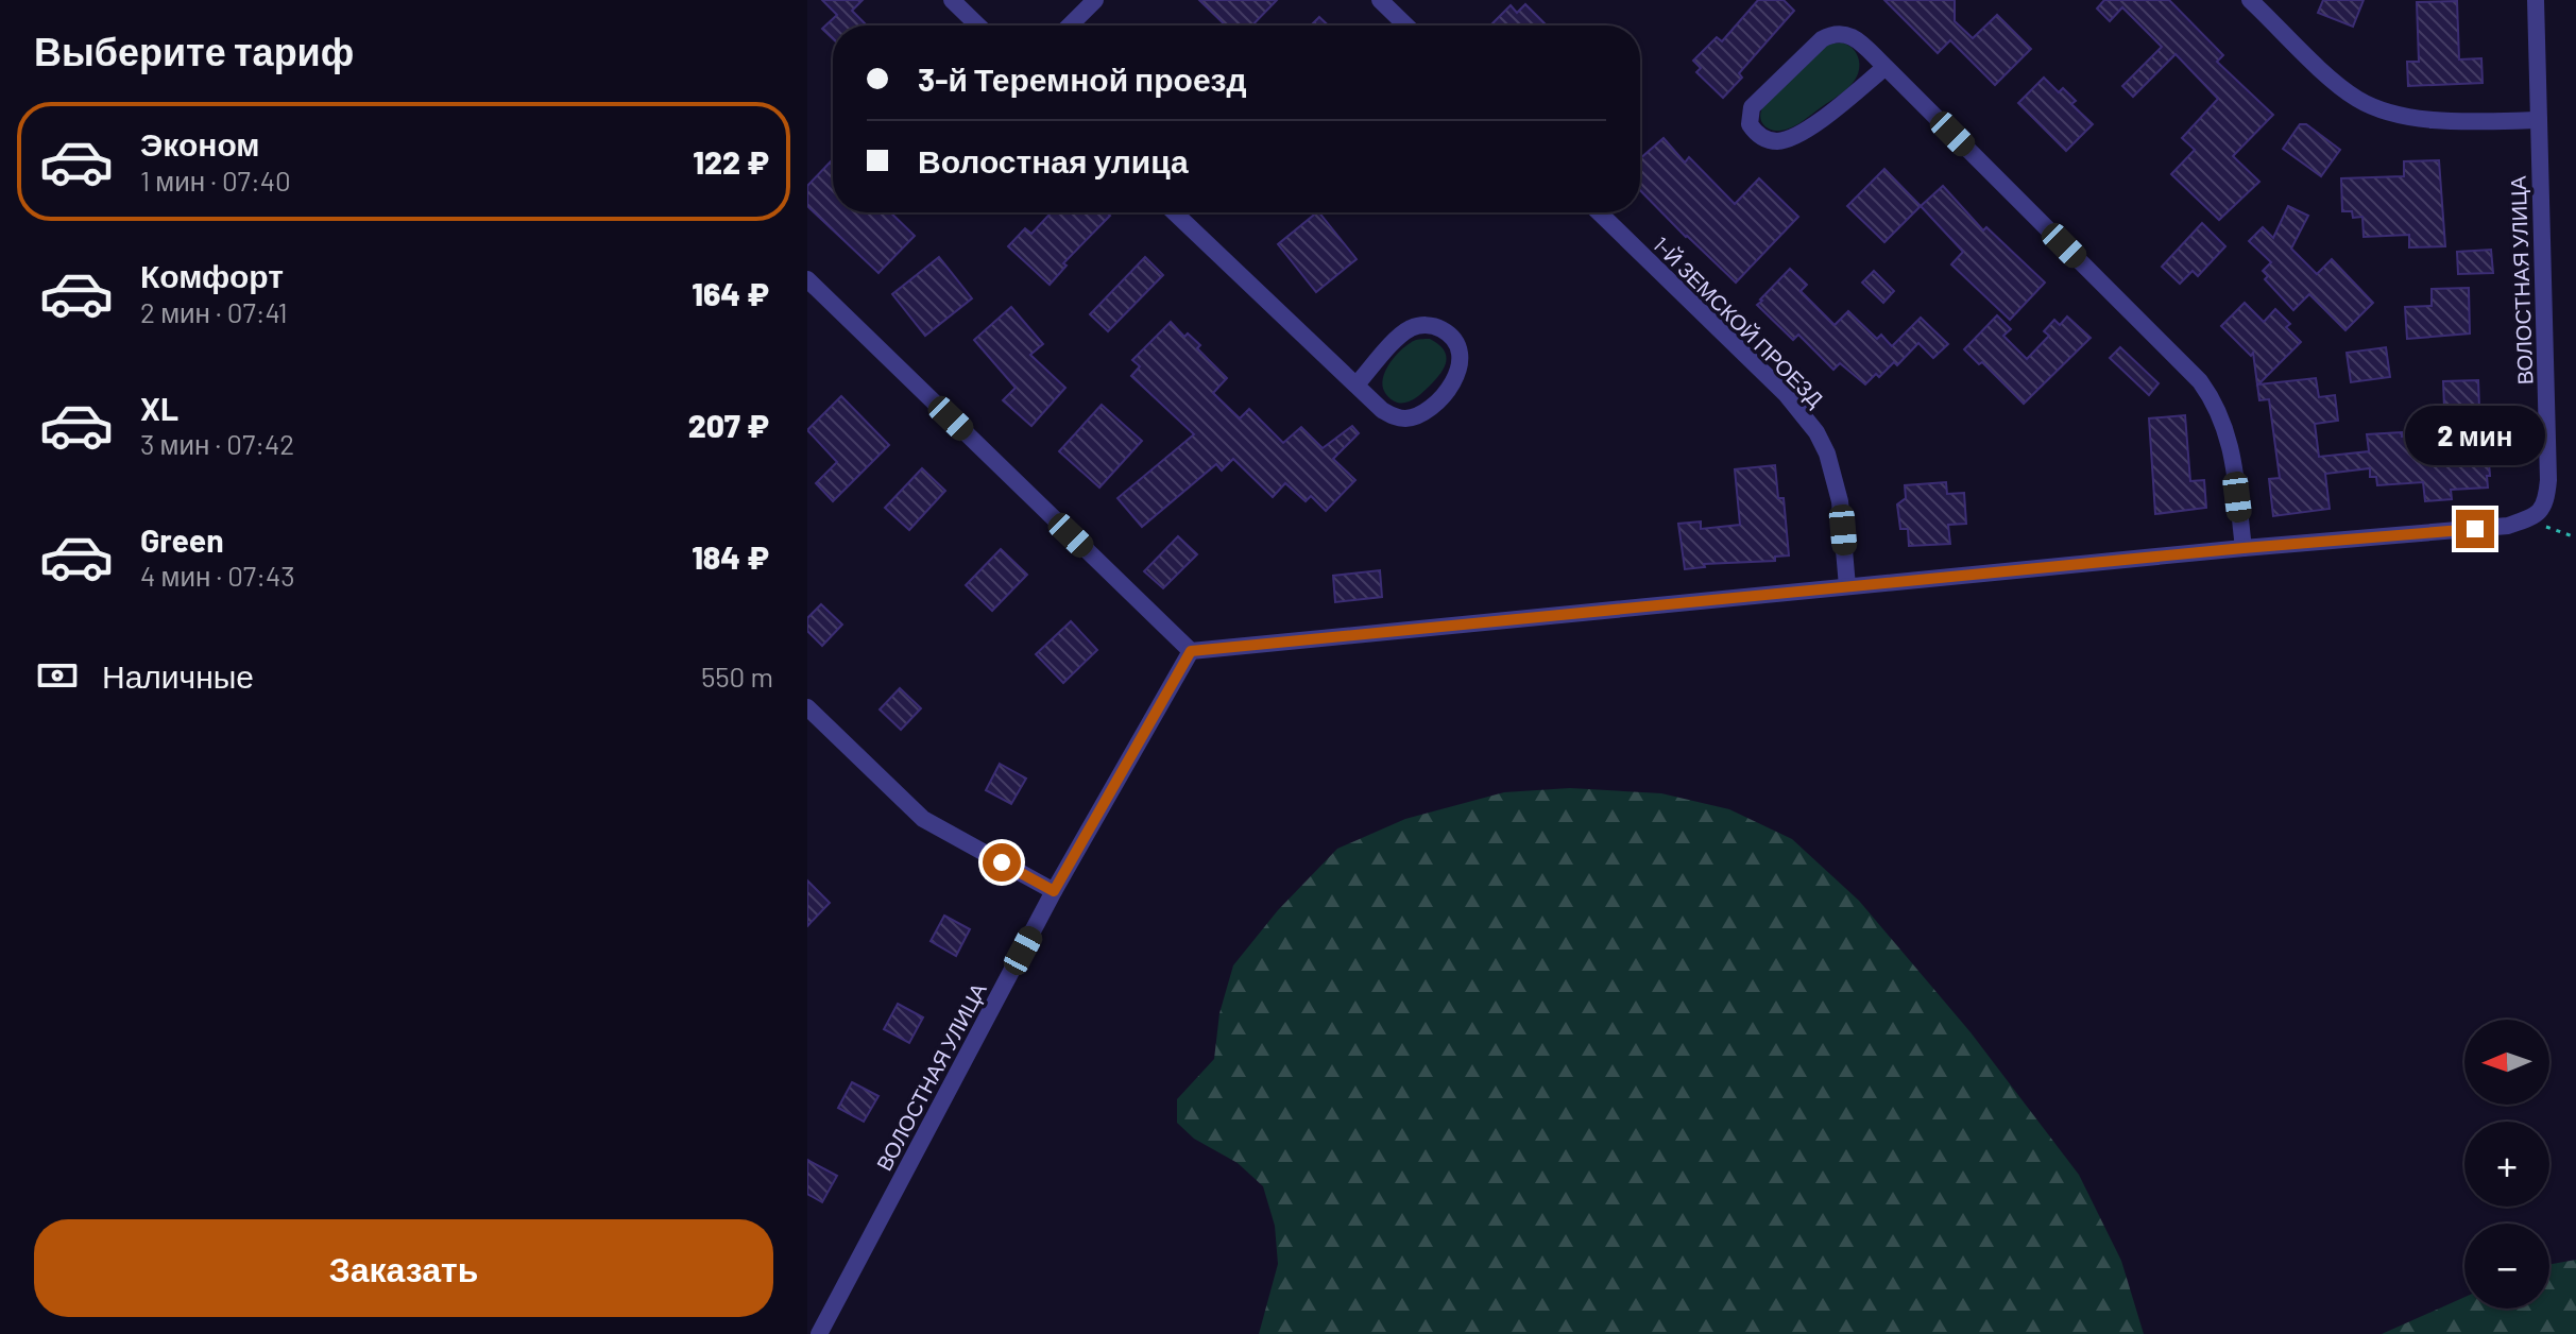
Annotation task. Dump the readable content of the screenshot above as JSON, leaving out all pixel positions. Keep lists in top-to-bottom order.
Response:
{
  "streets": {
    "street": ["ВОЛОСТНАЯ УЛИЦА", "1-Й ЗЕМСКОЙ ПРОЕЗД"]
  },
  "north": "left",
  "page": {
    "heading": "Выберите тариф",
    "banner": ["3-й Теремной проезд", "Волостная улица"],
    "list": [
      {
        "name": "Эконом",
        "note": "1 мин · 07:40",
        "value": "122 ₽"
      },
      {
        "name": "Комфорт",
        "note": "2 мин · 07:41",
        "value": "164 ₽"
      },
      {
        "name": "XL",
        "note": "3 мин · 07:42",
        "value": "207 ₽"
      },
      {
        "name": "Green",
        "note": "4 мин · 07:43",
        "value": "184 ₽"
      }
    ],
    "bubble": "2 мин",
    "pay": ["Наличные", "550 m"],
    "map_buttons": ["+", "−"],
    "buttons": "Заказать"
  }
}
